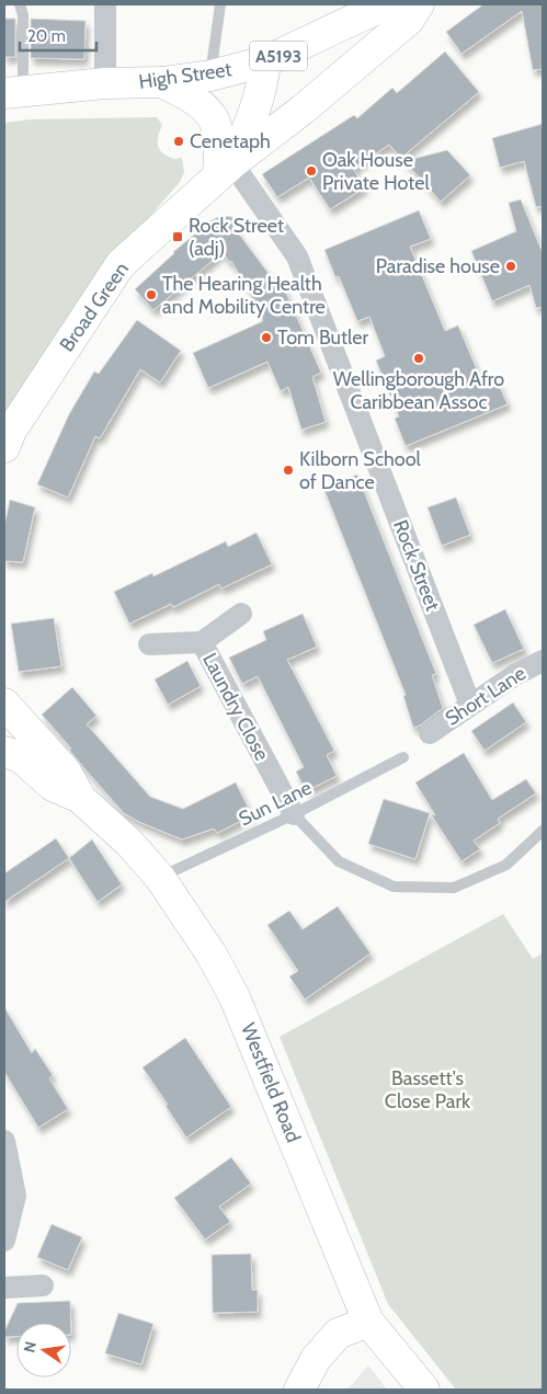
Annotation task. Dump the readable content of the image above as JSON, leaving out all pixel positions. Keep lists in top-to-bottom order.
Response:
{
  "streets": {
    "street": [
      "A5193",
      "High Street",
      "Broad Green",
      "Rock Street",
      "Short Lane",
      "Laundry Close",
      "Westfield Road"
    ],
    "lane": ["Sun Lane"]
  },
  "crossings": [
    ["High Street", "Broad Green"],
    ["Broad Green", "Rock Street"],
    ["Rock Street", "Short Lane"],
    ["Laundry Close", "Sun Lane"],
    ["Sun Lane", "Westfield Road"]
  ],
  "parks": ["Bassett's Close Park"],
  "places": {
    "other": [
      "Cenetaph",
      "Oak House Private Hotel",
      "Paradise house",
      "The Hearing Health and Mobility Centre",
      "Tom Butler",
      "Wellingborough Afro Caribbean Assoc",
      "Kilborn School of Dance"
    ],
    "transit": ["Rock Street (adj)"]
  },
  "scale_bar": "20 m",
  "north": "left"
}
